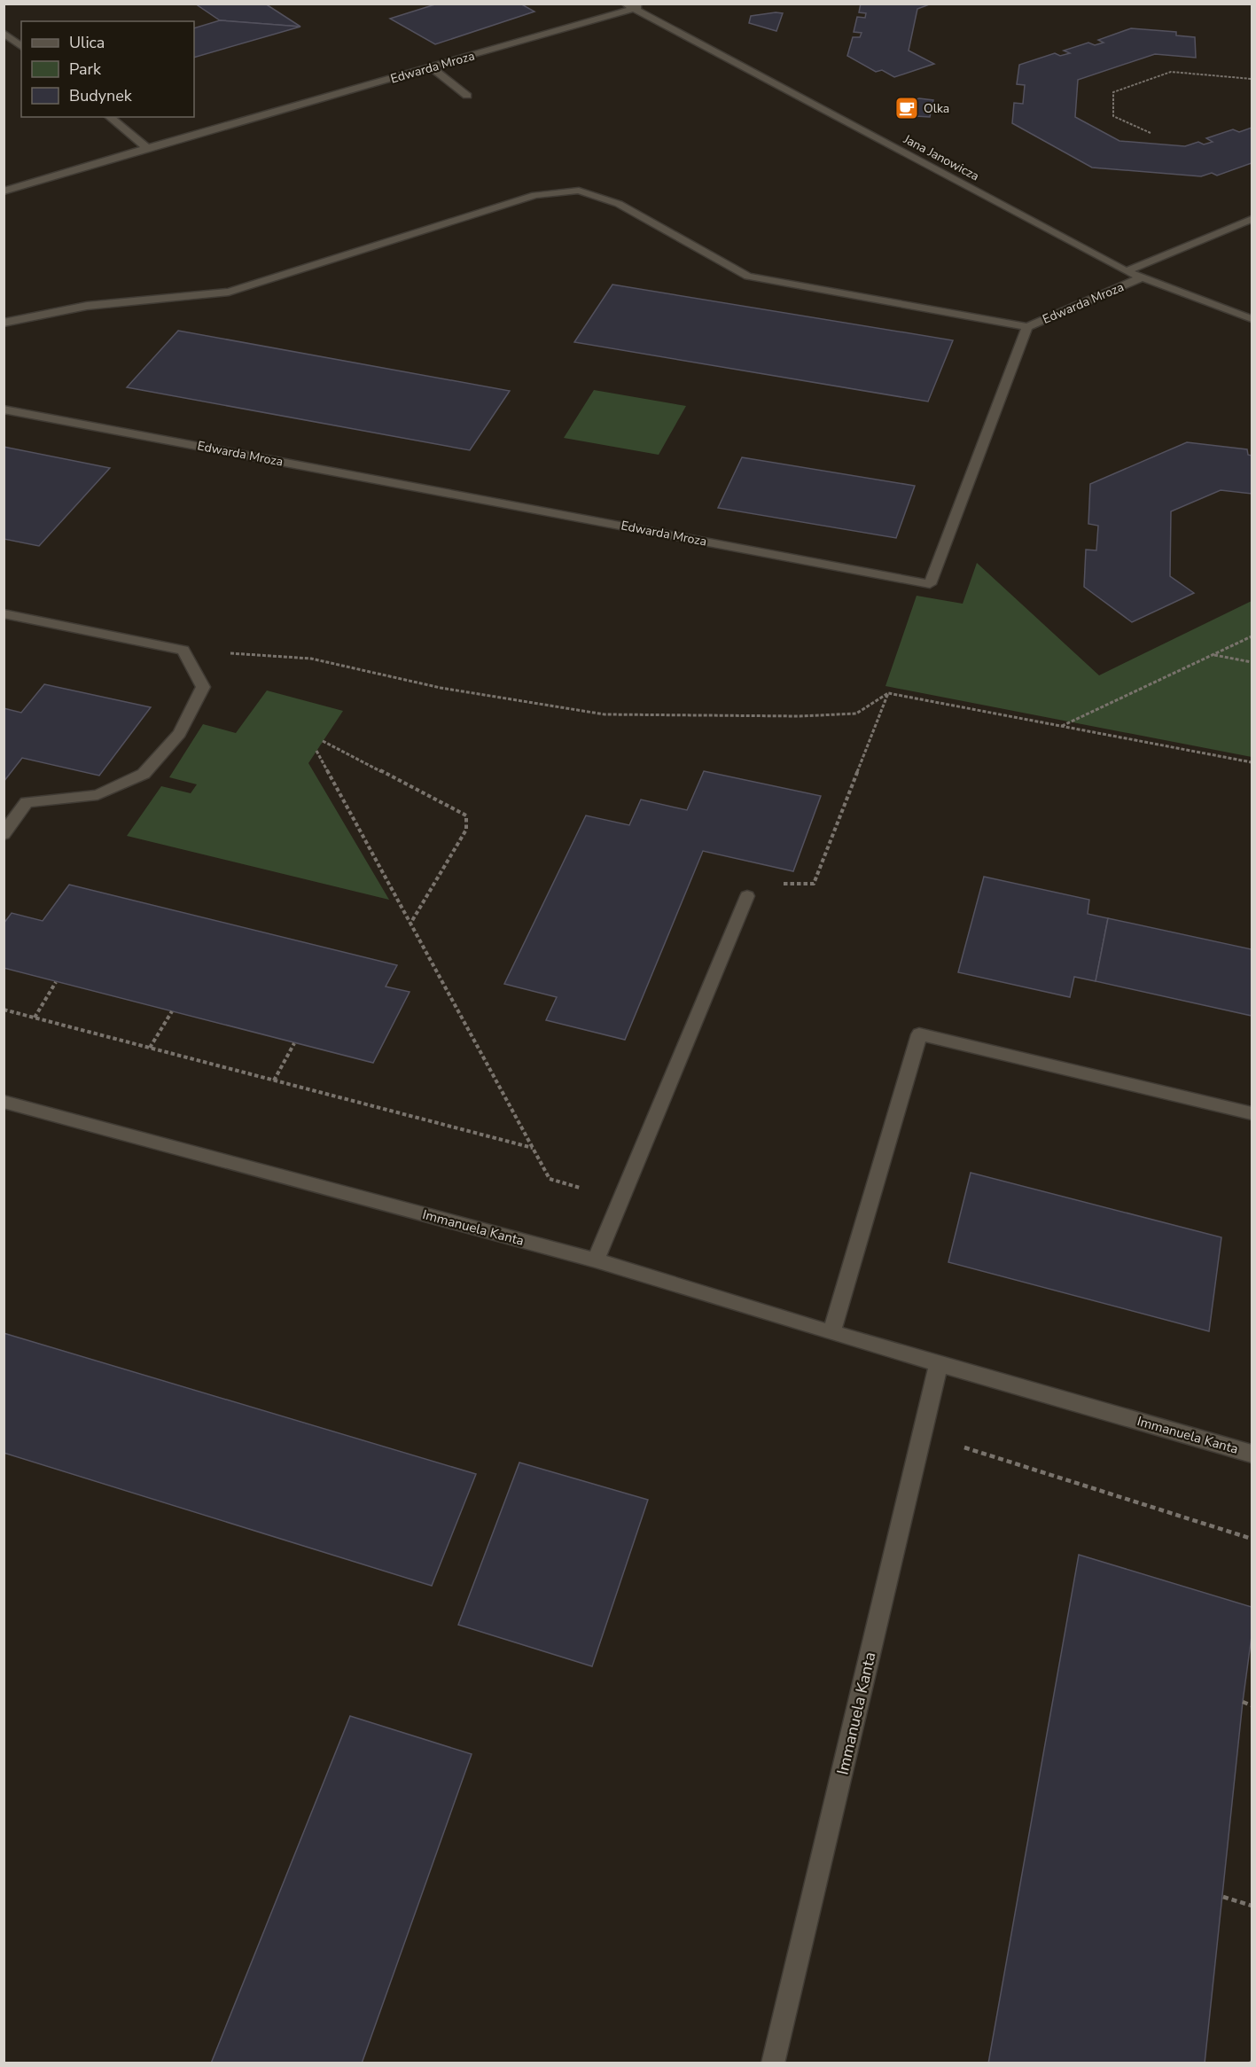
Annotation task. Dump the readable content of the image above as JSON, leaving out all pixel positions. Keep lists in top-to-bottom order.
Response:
{
  "streets": {
    "street": ["Edwarda Mroza", "Jana Janowicza", "Immanuela Kanta"]
  },
  "crossings": [
    ["Edwarda Mroza", "Jana Janowicza"]
  ],
  "places": {
    "cafe": ["Olka"]
  },
  "legend": ["Ulica", "Park", "Budynek"]
}
